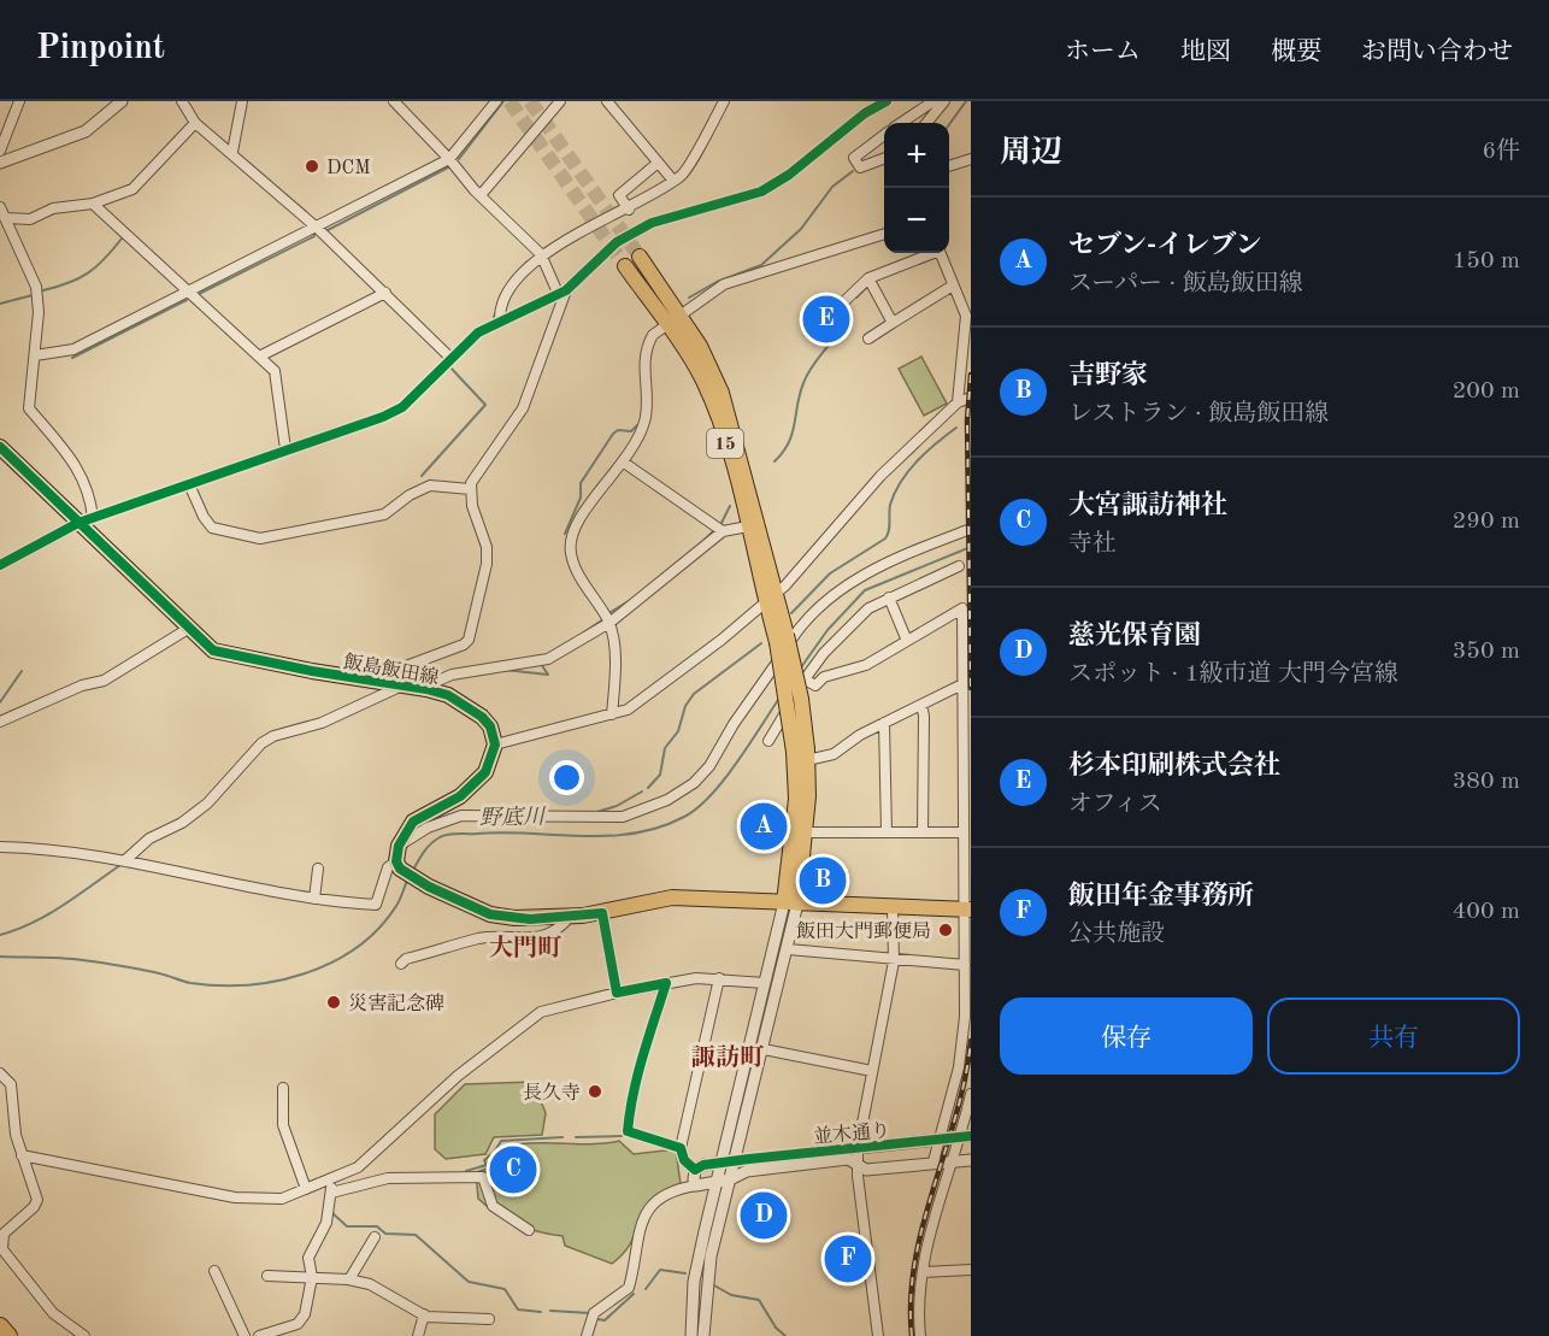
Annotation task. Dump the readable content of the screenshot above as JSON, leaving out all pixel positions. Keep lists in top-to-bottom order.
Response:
{
  "streets": {
    "main road": ["15", "飯島飯田線"],
    "street": ["並木通り"]
  },
  "districts": ["大門町", "諏訪町"],
  "water": ["野底川"],
  "places": [
    "DCM",
    "飯田大門郵便局",
    "災害記念碑",
    "長久寺"
  ],
  "page": {
    "header": "Pinpoint",
    "nav": [
      "ホーム",
      "地図",
      "概要",
      "お問い合わせ"
    ],
    "heading": ["周辺", "6件"],
    "map_buttons": ["+", "−"],
    "list": [
      {
        "mark": "A",
        "name": "セブン-イレブン",
        "note": "スーパー · 飯島飯田線",
        "value": "150 m"
      },
      {
        "mark": "B",
        "name": "吉野家",
        "note": "レストラン · 飯島飯田線",
        "value": "200 m"
      },
      {
        "mark": "C",
        "name": "大宮諏訪神社",
        "note": "寺社",
        "value": "290 m"
      },
      {
        "mark": "D",
        "name": "慈光保育園",
        "note": "スポット · 1級市道 大門今宮線",
        "value": "350 m"
      },
      {
        "mark": "E",
        "name": "杉本印刷株式会社",
        "note": "オフィス",
        "value": "380 m"
      },
      {
        "mark": "F",
        "name": "飯田年金事務所",
        "note": "公共施設",
        "value": "400 m"
      }
    ],
    "pins": [
      "E",
      "A",
      "B",
      "C",
      "D",
      "F"
    ],
    "buttons": ["保存", "共有"]
  }
}
